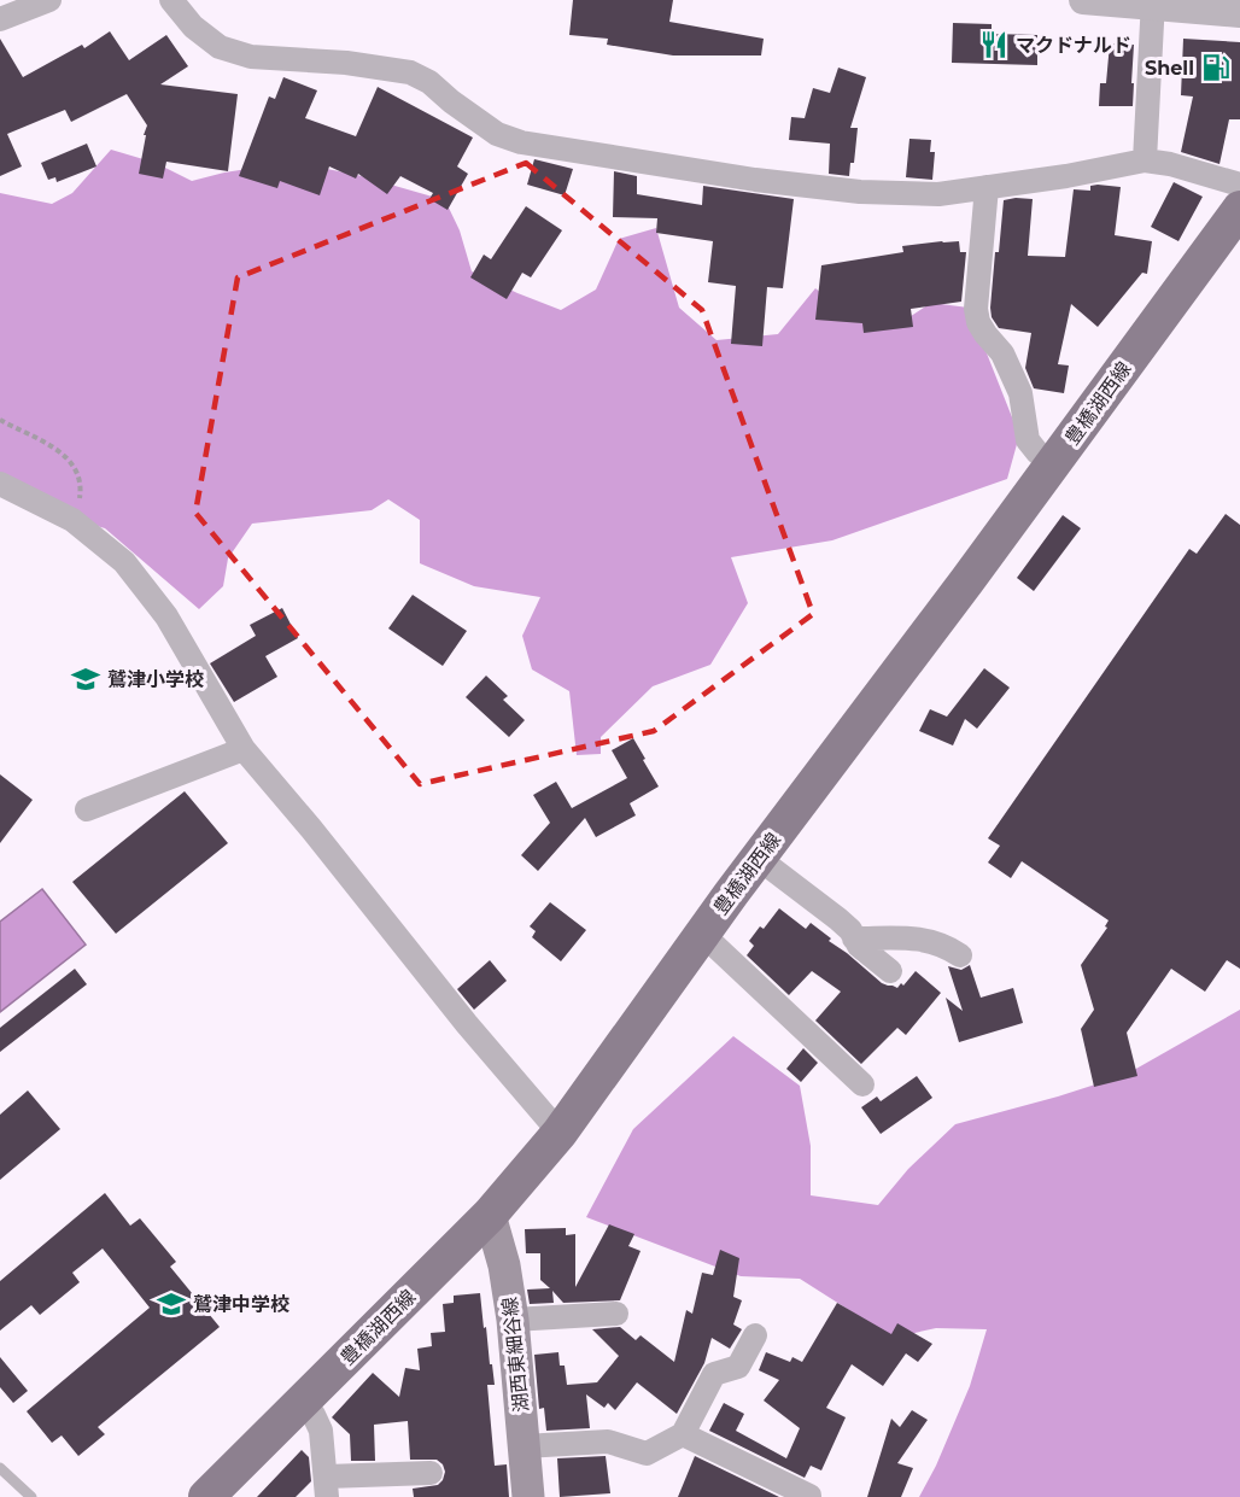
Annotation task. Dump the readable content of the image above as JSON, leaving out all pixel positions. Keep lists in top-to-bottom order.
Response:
{
  "streets": {
    "main road": ["豊橋湖西線", "湖西東細谷線"]
  },
  "crossings": [
    ["豊橋湖西線", "湖西東細谷線"]
  ],
  "places": {
    "restaurant": ["マクドナルド"],
    "fuel station": ["Shell"],
    "school or university": ["鷲津小学校", "鷲津中学校"]
  }
}
